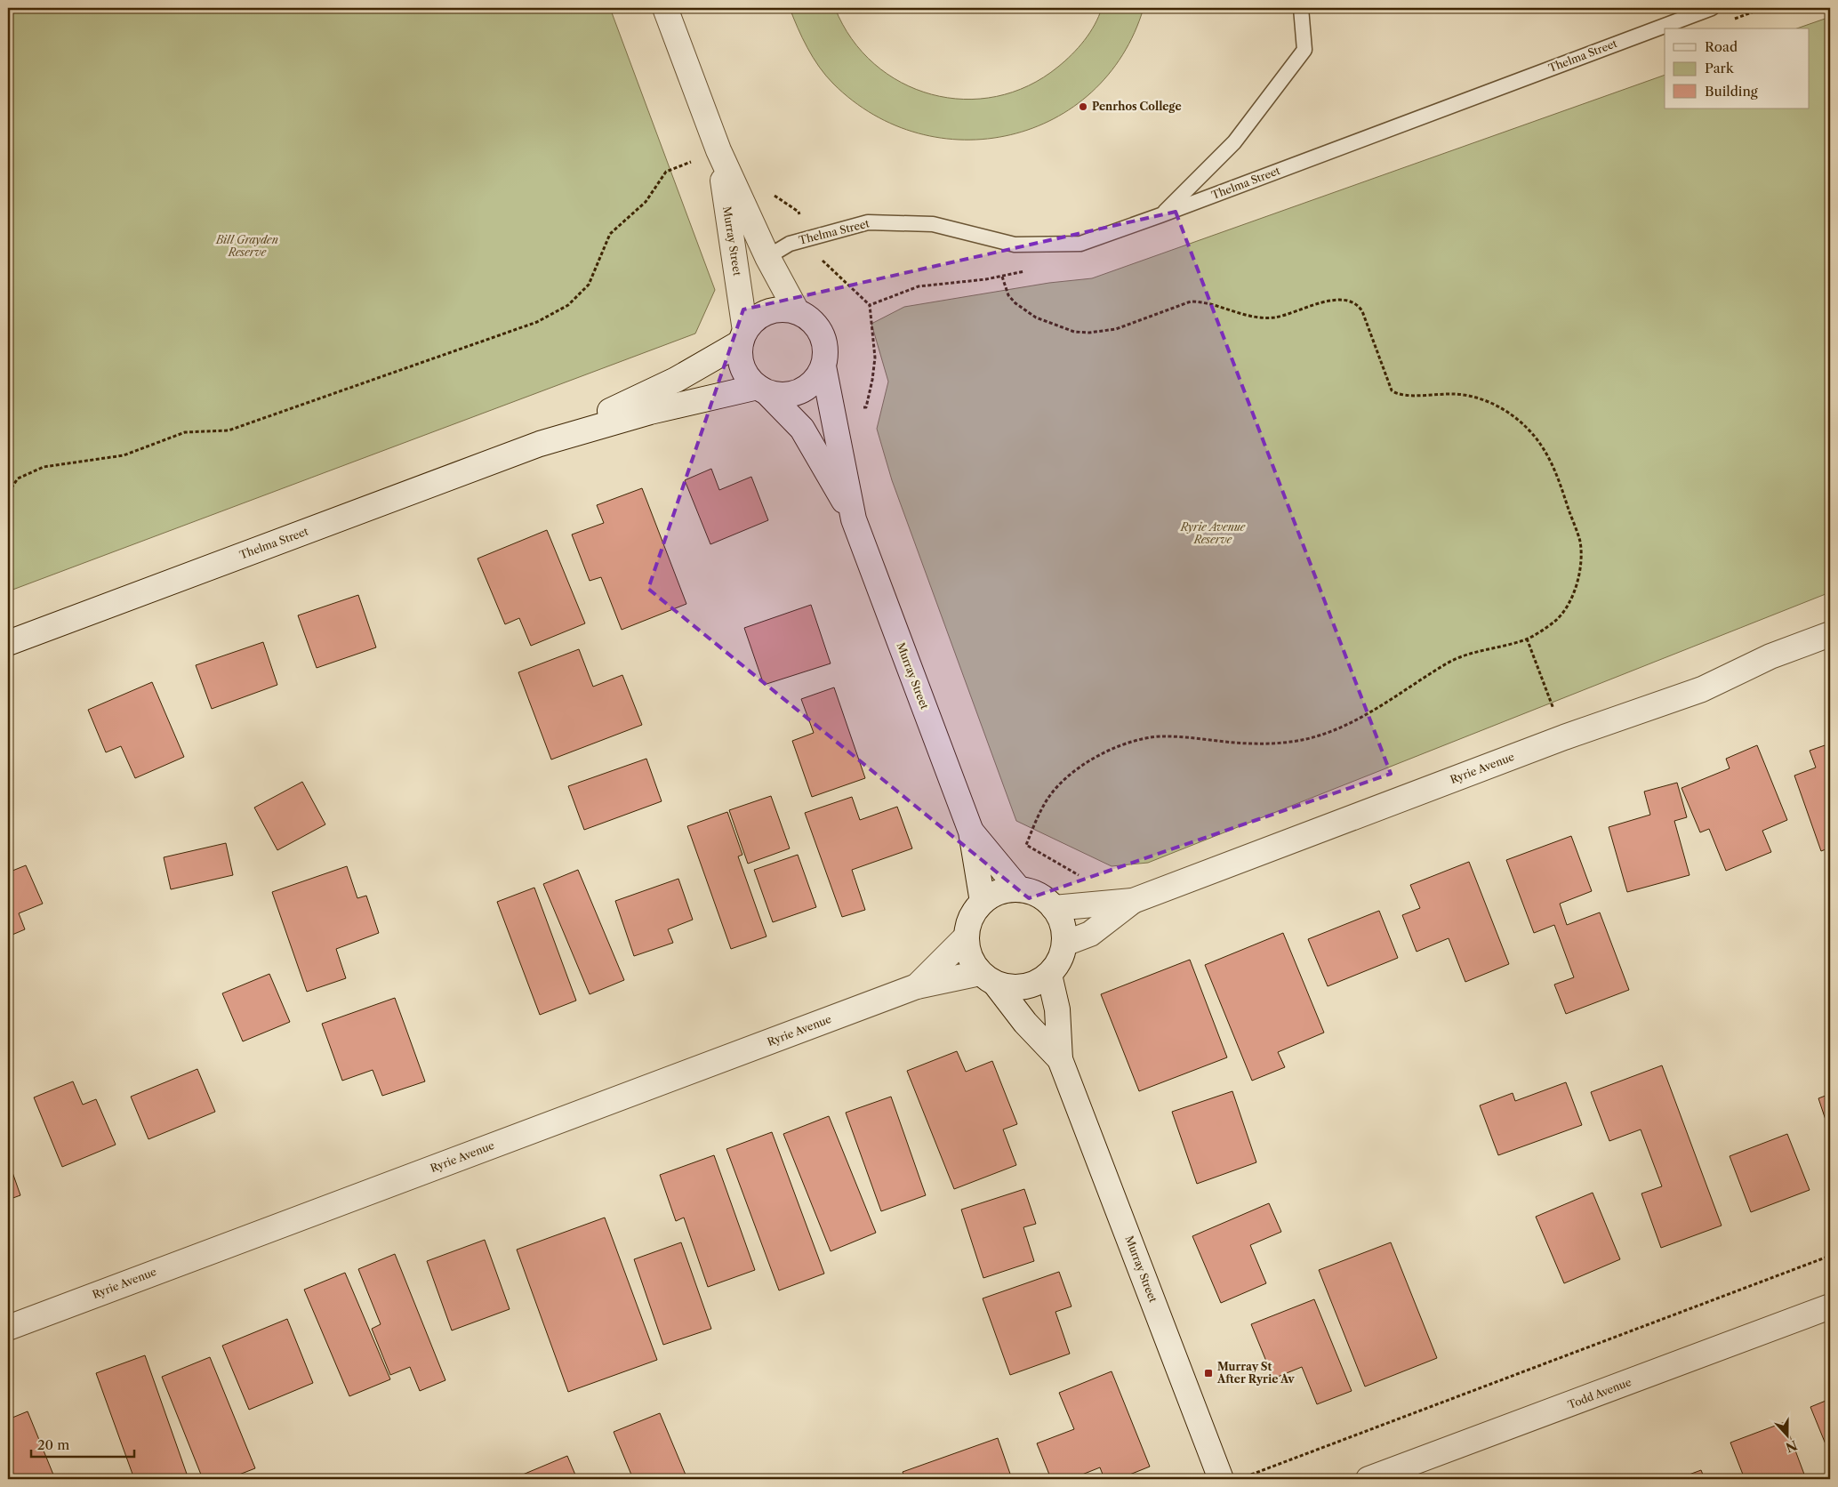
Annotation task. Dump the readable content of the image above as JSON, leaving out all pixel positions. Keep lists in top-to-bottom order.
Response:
{
  "streets": {
    "main road": [
      "Thelma Street",
      "Murray Street",
      "Ryrie Avenue",
      "Todd Avenue"
    ]
  },
  "crossings": [
    ["Thelma Street", "Murray Street"],
    ["Murray Street", "Ryrie Avenue"]
  ],
  "parks": ["Bill Grayden Reserve", "Ryrie Avenue Reserve"],
  "places": {
    "other": ["Penrhos College"],
    "transit": ["Murray St After Ryrie Av"]
  },
  "legend": ["Road", "Park", "Building"],
  "scale_bar": "20 m",
  "north": "bottom"
}
